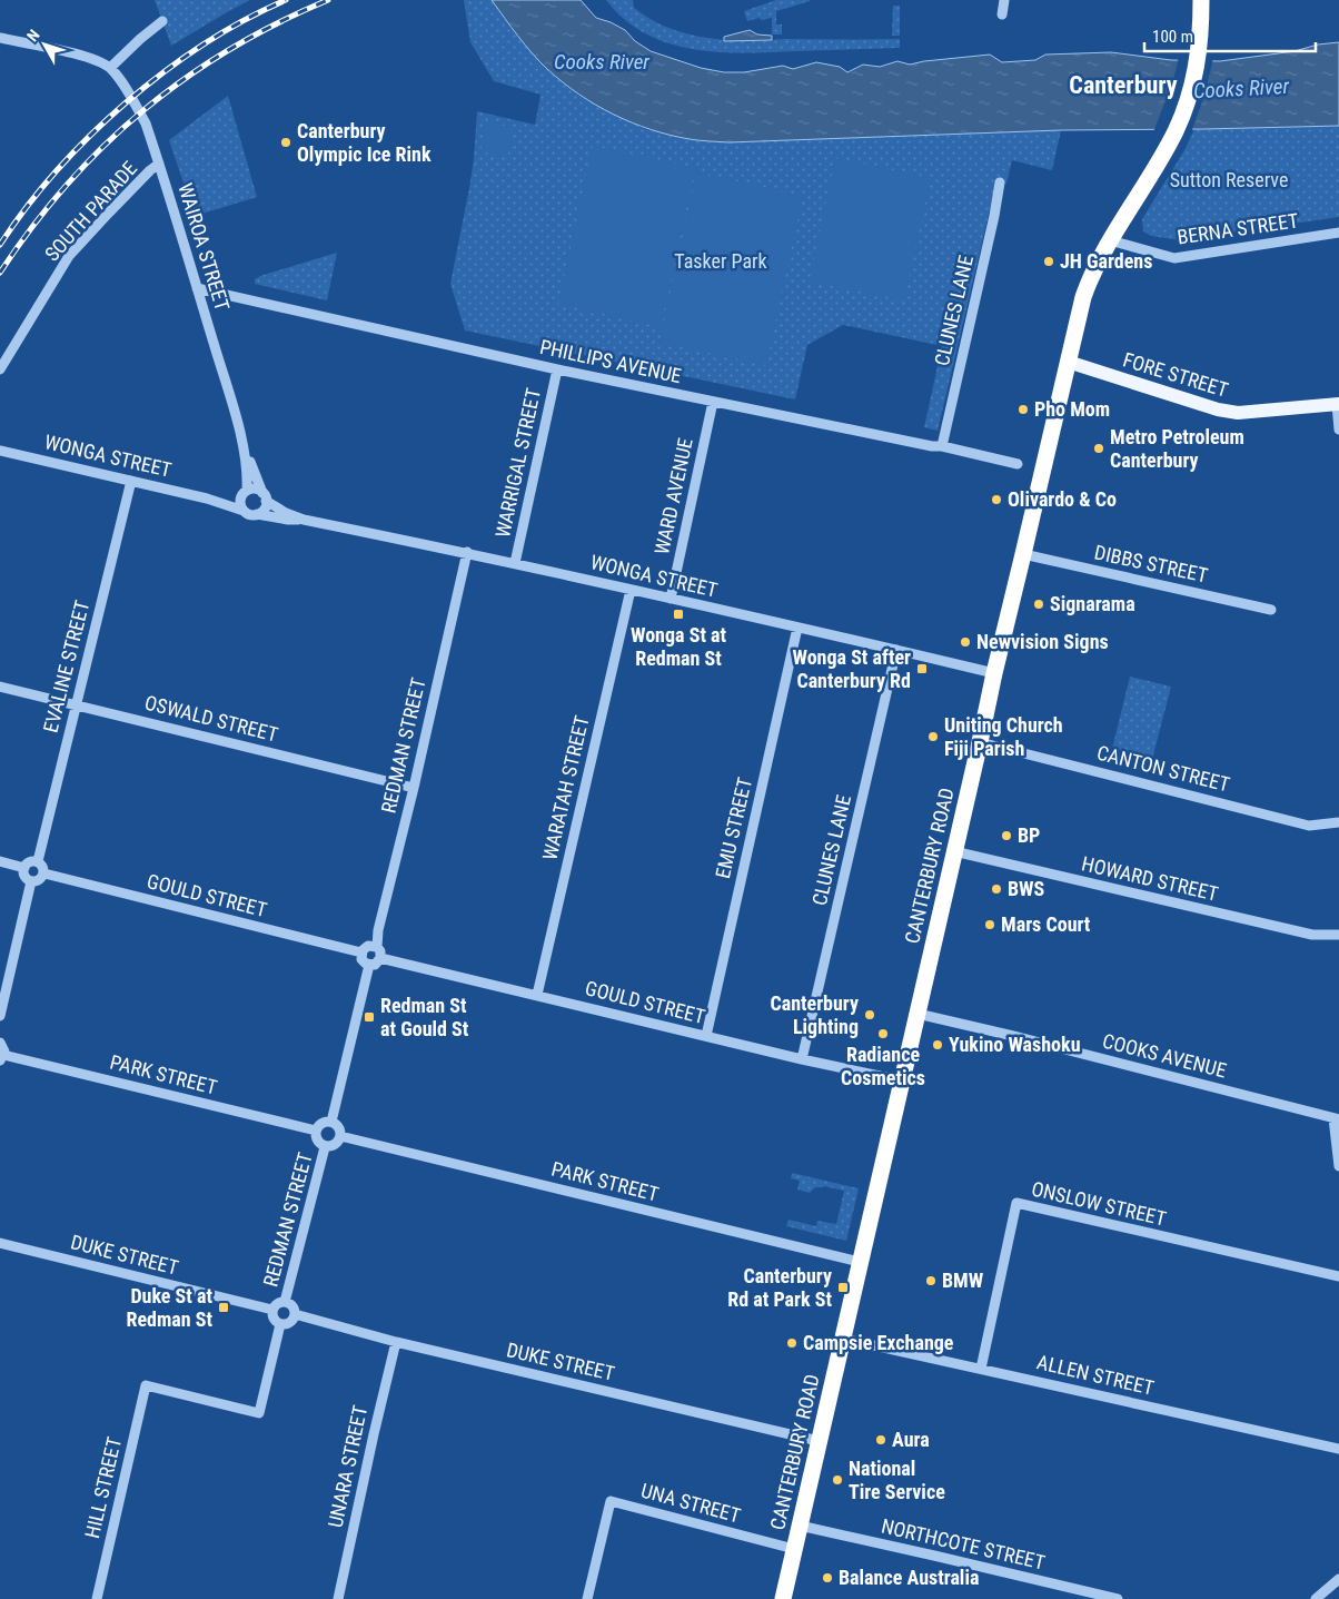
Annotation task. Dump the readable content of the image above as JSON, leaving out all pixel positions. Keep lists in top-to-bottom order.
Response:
{
  "streets": {
    "highway": ["CANTERBURY ROAD"],
    "main road": ["FORE STREET"],
    "street": [
      "SOUTH PARADE",
      "BERNA STREET",
      "WAIROA STREET",
      "CLUNES LANE",
      "PHILLIPS AVENUE",
      "WONGA STREET",
      "WARRIGAL STREET",
      "WARD AVENUE",
      "DIBBS STREET",
      "EVALINE STREET",
      "OSWALD STREET",
      "REDMAN STREET",
      "CANTON STREET",
      "WARATAH STREET",
      "EMU STREET",
      "HOWARD STREET",
      "GOULD STREET",
      "COOKS AVENUE",
      "PARK STREET",
      "ONSLOW STREET",
      "DUKE STREET",
      "ALLEN STREET",
      "UNARA STREET",
      "HILL STREET",
      "UNA STREET",
      "NORTHCOTE STREET"
    ]
  },
  "crossings": [
    ["SOUTH PARADE", "WAIROA STREET"],
    ["BERNA STREET", "CANTERBURY ROAD"],
    ["WAIROA STREET", "PHILLIPS AVENUE"],
    ["WAIROA STREET", "WONGA STREET"],
    ["CLUNES LANE", "PHILLIPS AVENUE"],
    ["CLUNES LANE", "WONGA STREET"],
    ["CLUNES LANE", "GOULD STREET"],
    ["PHILLIPS AVENUE", "WARRIGAL STREET"],
    ["PHILLIPS AVENUE", "WARD AVENUE"],
    ["FORE STREET", "CANTERBURY ROAD"],
    ["WONGA STREET", "WARRIGAL STREET"],
    ["WONGA STREET", "WARD AVENUE"],
    ["WONGA STREET", "EVALINE STREET"],
    ["WONGA STREET", "REDMAN STREET"],
    ["WONGA STREET", "WARATAH STREET"],
    ["WONGA STREET", "EMU STREET"],
    ["WONGA STREET", "CANTERBURY ROAD"],
    ["DIBBS STREET", "CANTERBURY ROAD"],
    ["EVALINE STREET", "OSWALD STREET"],
    ["EVALINE STREET", "GOULD STREET"],
    ["OSWALD STREET", "REDMAN STREET"],
    ["REDMAN STREET", "GOULD STREET"],
    ["REDMAN STREET", "PARK STREET"],
    ["REDMAN STREET", "DUKE STREET"],
    ["REDMAN STREET", "HILL STREET"],
    ["CANTON STREET", "CANTERBURY ROAD"],
    ["WARATAH STREET", "GOULD STREET"],
    ["EMU STREET", "GOULD STREET"],
    ["CANTERBURY ROAD", "HOWARD STREET"],
    ["CANTERBURY ROAD", "GOULD STREET"],
    ["CANTERBURY ROAD", "COOKS AVENUE"],
    ["CANTERBURY ROAD", "PARK STREET"],
    ["CANTERBURY ROAD", "DUKE STREET"],
    ["CANTERBURY ROAD", "ALLEN STREET"],
    ["CANTERBURY ROAD", "UNA STREET"],
    ["CANTERBURY ROAD", "NORTHCOTE STREET"],
    ["ONSLOW STREET", "ALLEN STREET"],
    ["DUKE STREET", "UNARA STREET"],
    ["DUKE STREET", "HILL STREET"]
  ],
  "districts": ["Canterbury"],
  "water": ["Cooks River"],
  "parks": ["Sutton Reserve", "Tasker Park"],
  "places": {
    "other": [
      "Canterbury Olympic Ice Rink",
      "JH Gardens",
      "Pho Mom",
      "Metro Petroleum Canterbury",
      "Olivardo & Co",
      "Signarama",
      "Newvision Signs",
      "Uniting Church Fiji Parish",
      "BP",
      "BWS",
      "Mars Court",
      "Canterbury Lighting",
      "Radiance Cosmetics",
      "Yukino Washoku",
      "BMW",
      "Campsie Exchange",
      "Aura",
      "National Tire Service",
      "Balance Australia"
    ],
    "transit": [
      "Wonga St at Redman St",
      "Wonga St after Canterbury Rd",
      "Redman St at Gould St",
      "Canterbury Rd at Park St",
      "Duke St at Redman St"
    ]
  },
  "scale_bar": "100 m",
  "north": "top left"
}
